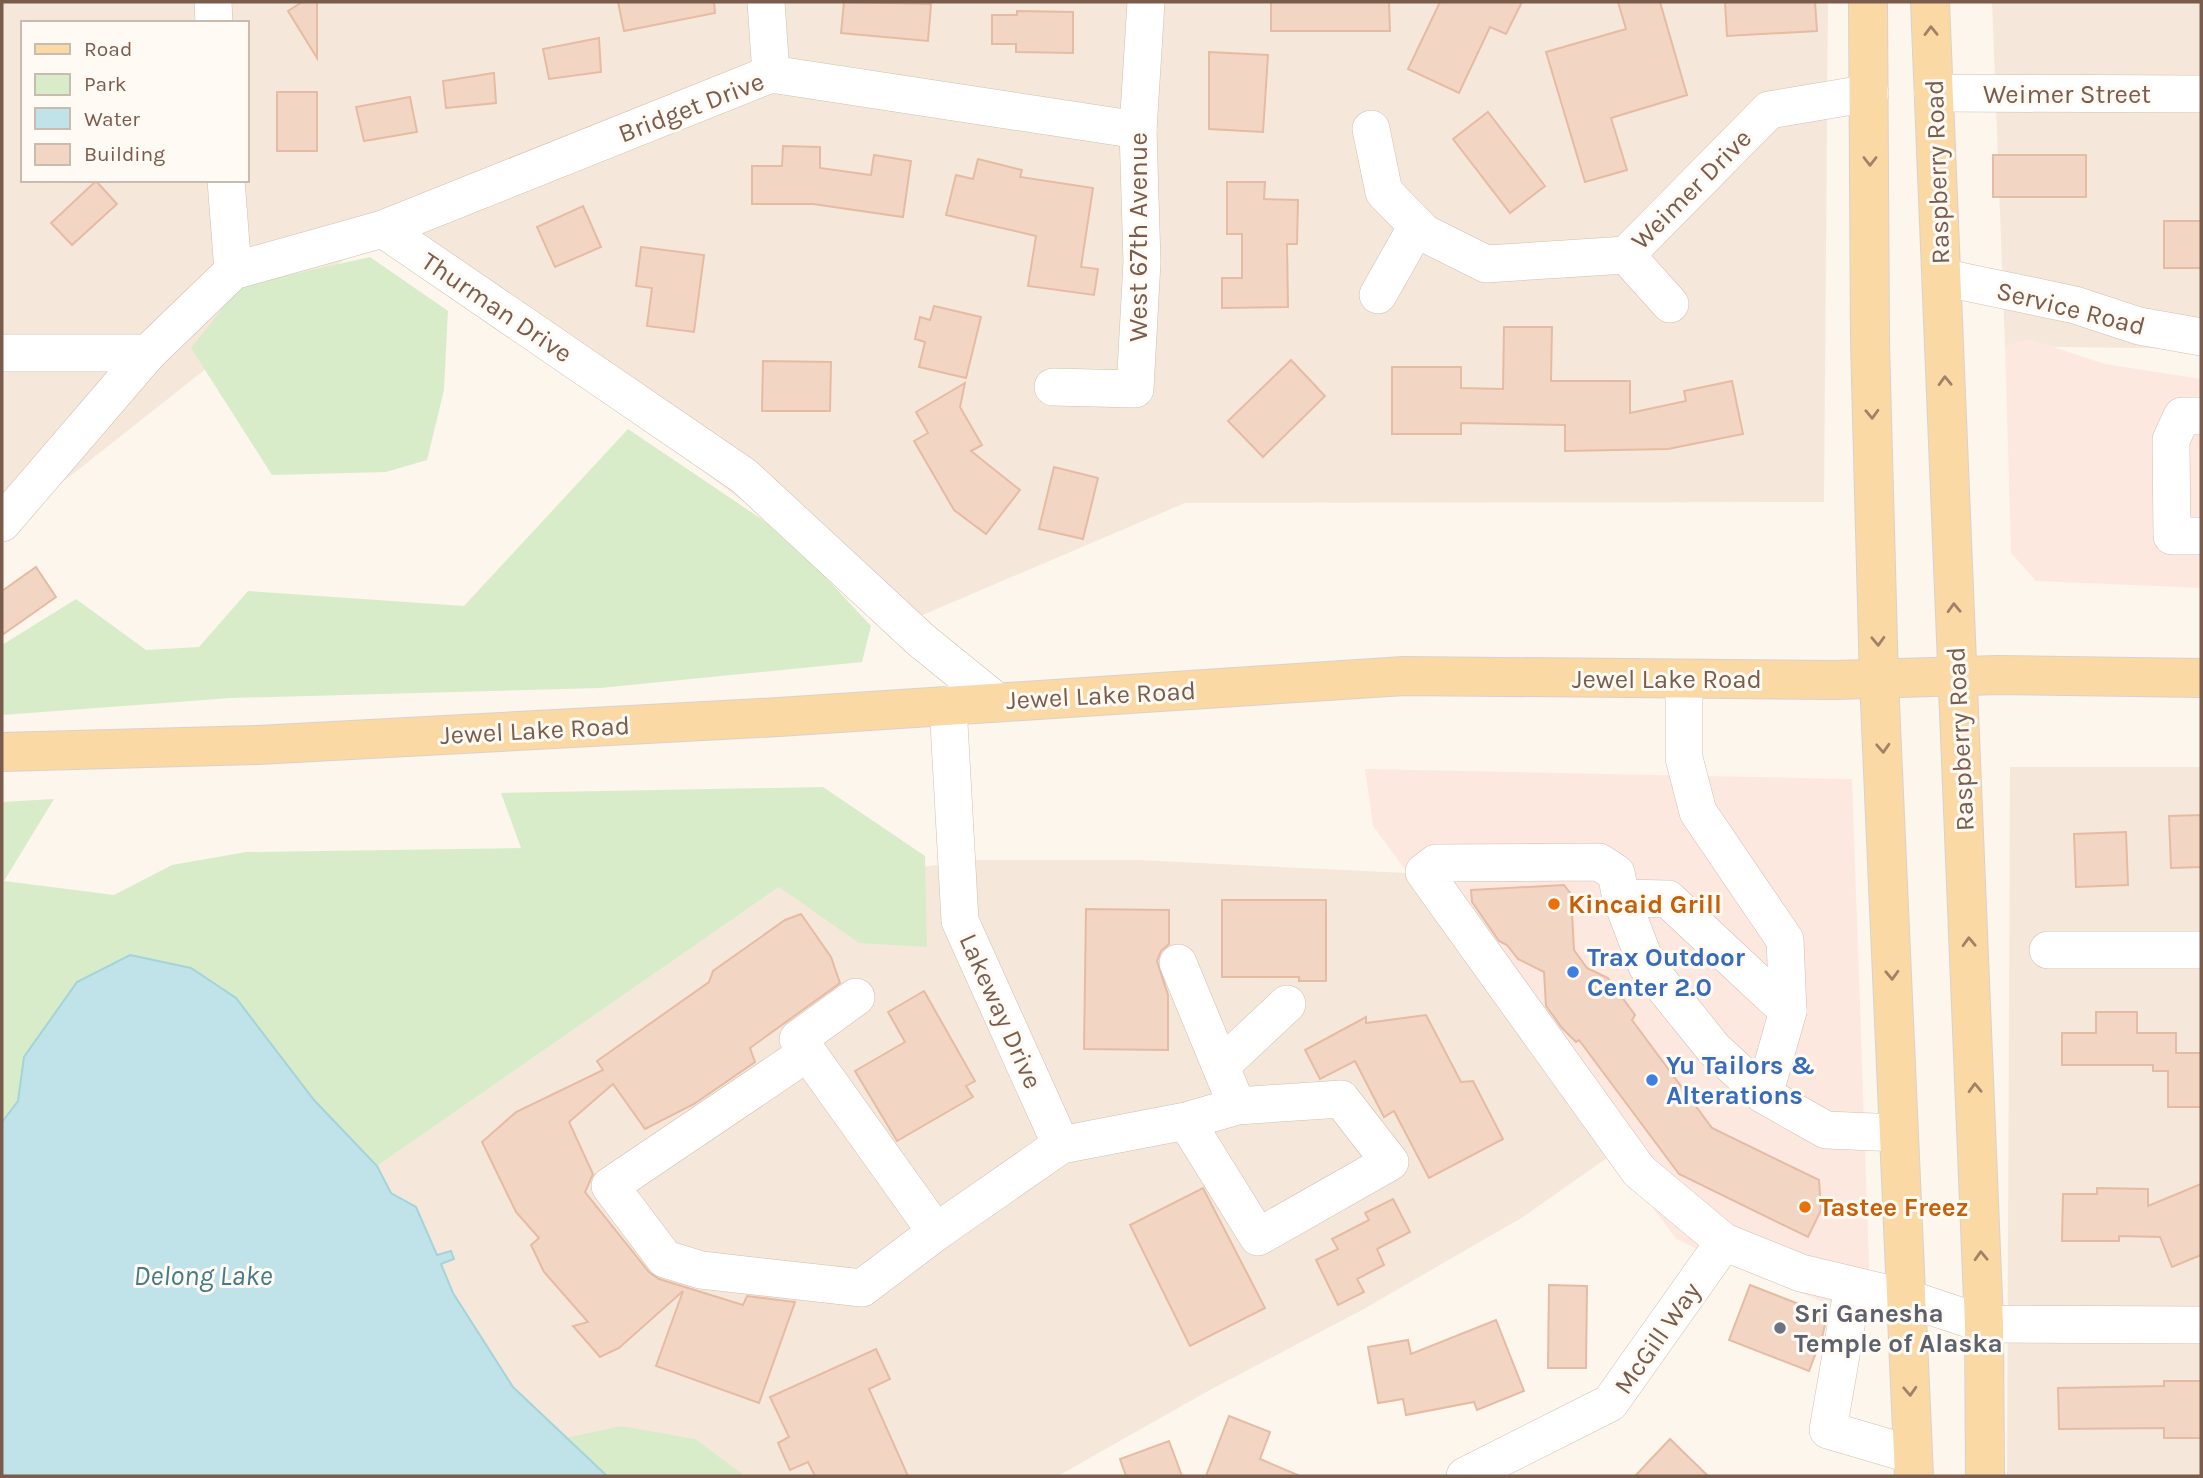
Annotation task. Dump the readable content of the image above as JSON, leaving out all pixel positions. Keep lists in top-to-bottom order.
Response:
{
  "streets": {
    "main road": ["Raspberry Road", "Jewel Lake Road"],
    "street": [
      "Weimer Street",
      "Bridget Drive",
      "Weimer Drive",
      "West 67th Avenue",
      "Thurman Drive",
      "Service Road",
      "Lakeway Drive",
      "McGill Way"
    ]
  },
  "crossings": [
    ["Weimer Street", "Raspberry Road"],
    ["Bridget Drive", "West 67th Avenue"],
    ["Bridget Drive", "Thurman Drive"],
    ["Raspberry Road", "Service Road"],
    ["Raspberry Road", "Jewel Lake Road"],
    ["Thurman Drive", "Jewel Lake Road"],
    ["Jewel Lake Road", "Lakeway Drive"]
  ],
  "water": ["Delong Lake"],
  "places": [
    "Kincaid Grill",
    "Trax Outdoor Center 2.0",
    "Yu Tailors & Alterations",
    "Tastee Freez",
    "Sri Ganesha Temple of Alaska"
  ],
  "legend": [
    "Road",
    "Park",
    "Water",
    "Building"
  ]
}
